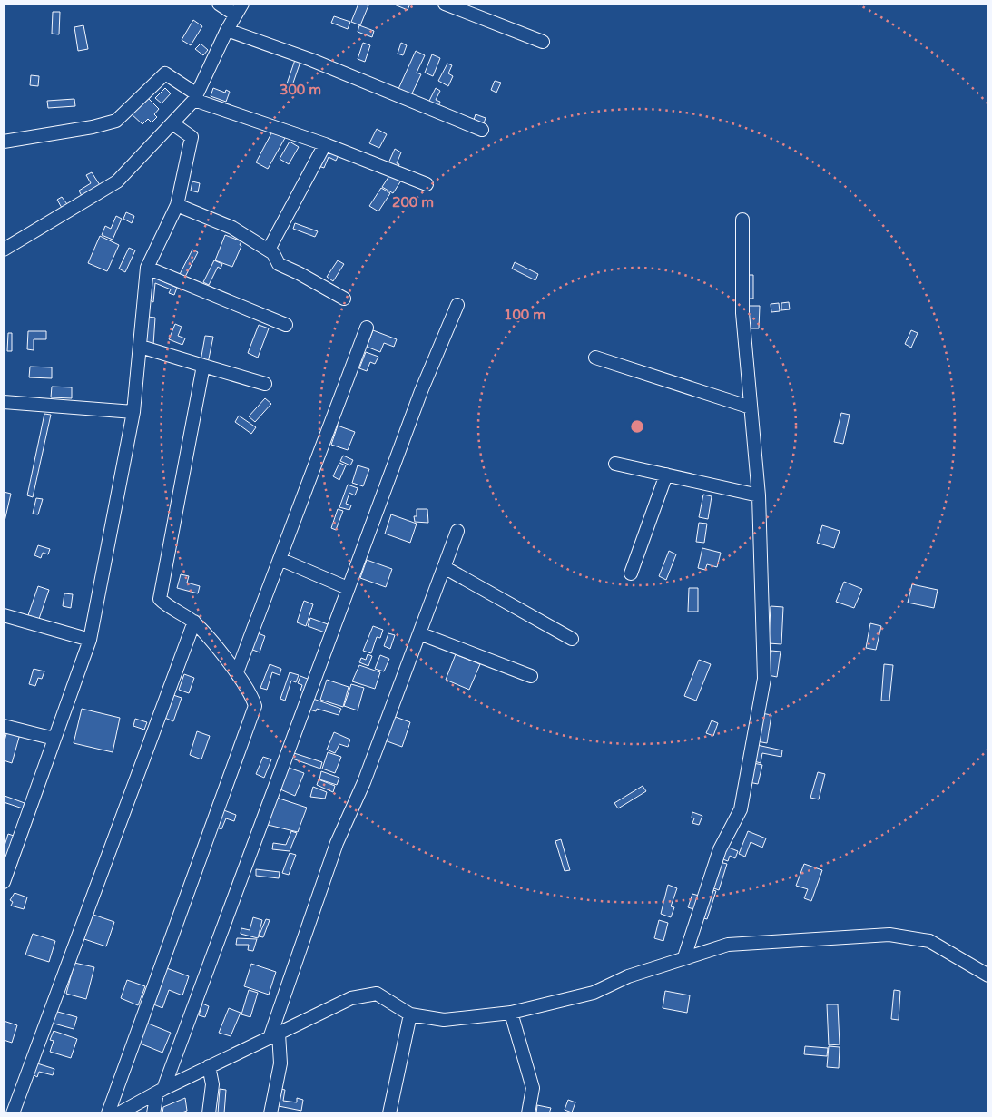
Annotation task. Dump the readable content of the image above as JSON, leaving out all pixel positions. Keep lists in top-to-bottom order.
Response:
{
  "rings": ["300 m", "200 m", "100 m"]
}
